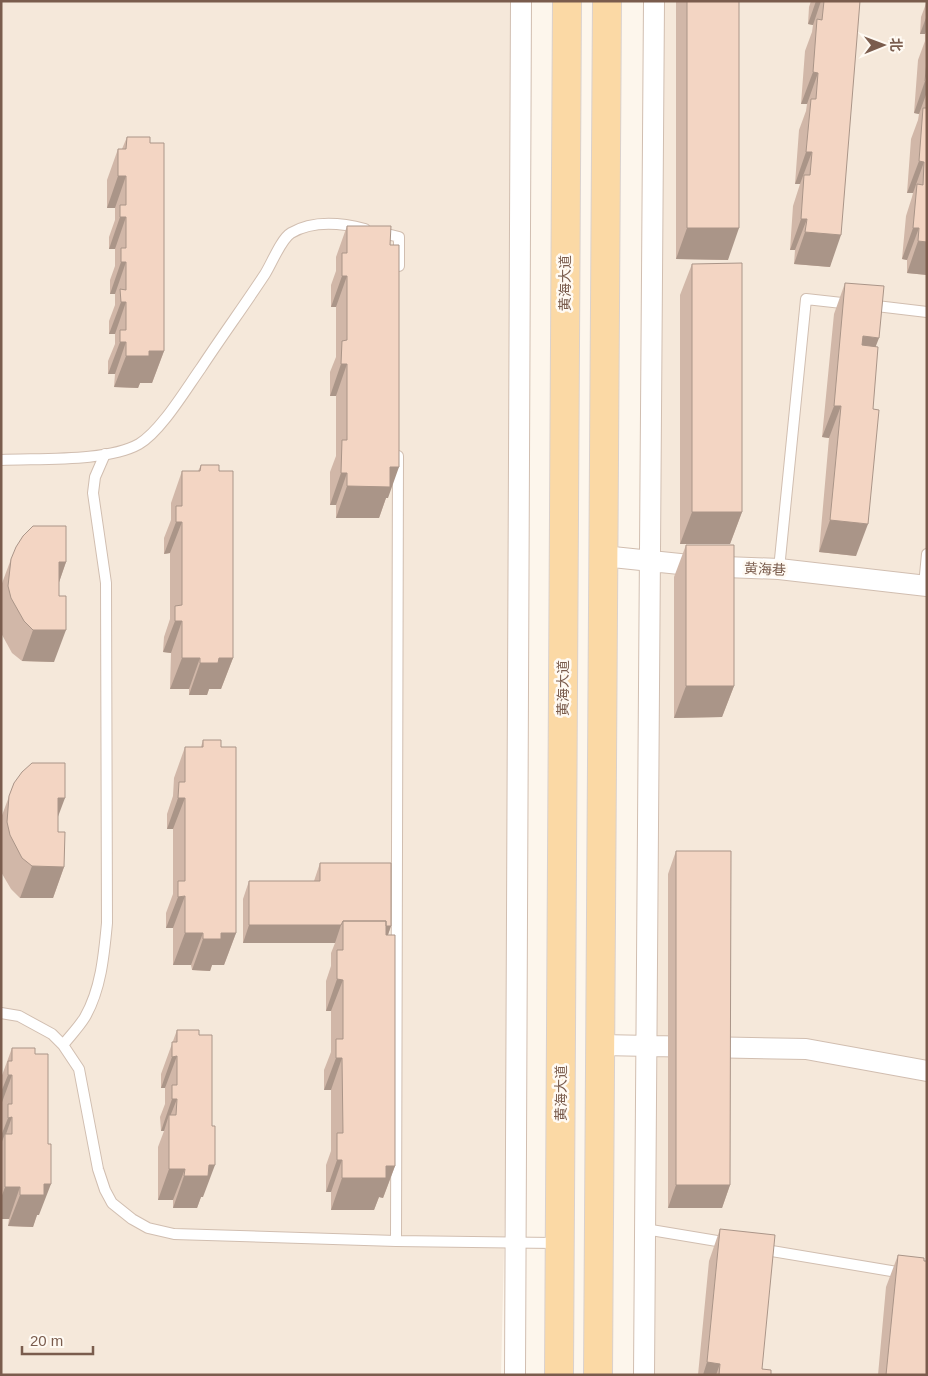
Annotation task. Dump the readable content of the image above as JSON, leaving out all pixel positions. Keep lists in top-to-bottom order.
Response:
{
  "streets": {
    "main road": ["黄海大道"],
    "street": ["黄海巷"]
  },
  "scale_bar": "20 m",
  "north": "right"
}
